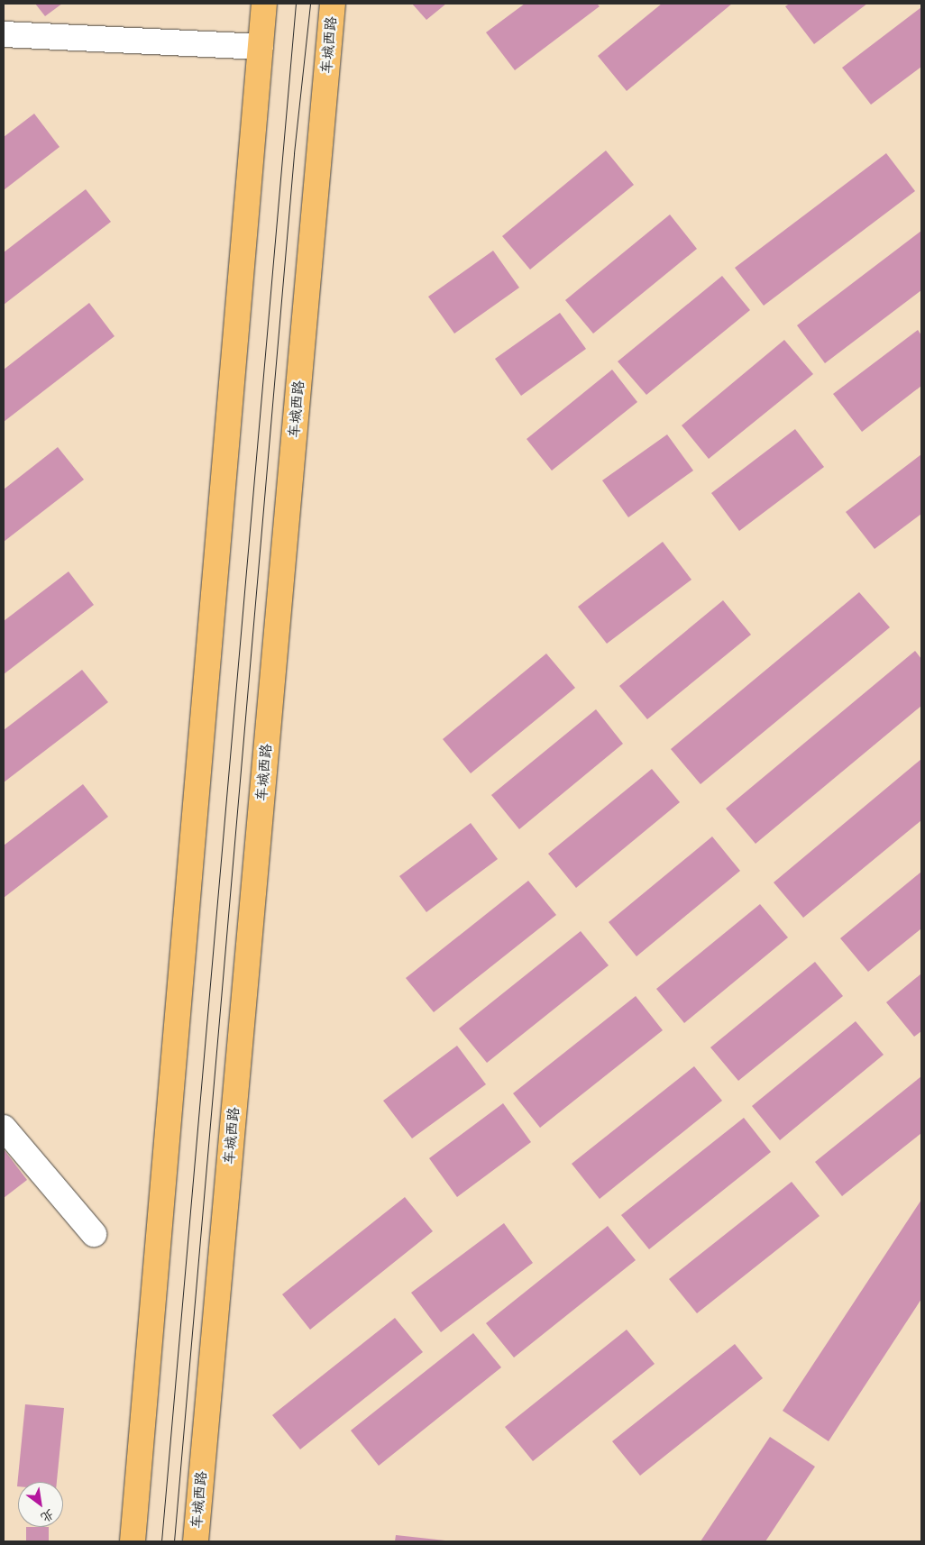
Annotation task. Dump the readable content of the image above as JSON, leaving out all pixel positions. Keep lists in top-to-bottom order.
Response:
{
  "streets": {
    "main road": ["车城西路"]
  },
  "north": "bottom right"
}
